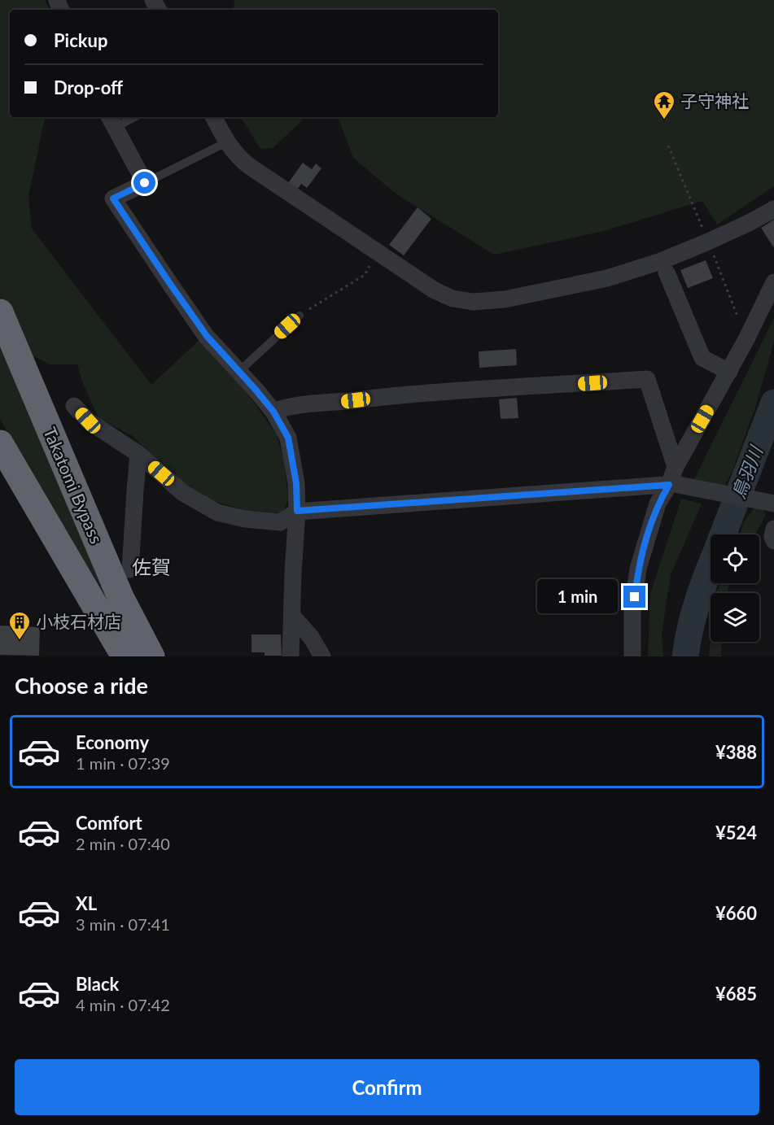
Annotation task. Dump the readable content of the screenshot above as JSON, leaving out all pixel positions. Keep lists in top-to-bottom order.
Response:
{
  "streets": {
    "highway": ["Takatomi Bypass"]
  },
  "districts": ["佐賀"],
  "water": ["鳥羽川"],
  "places": {
    "temple": ["子守神社"],
    "building": ["小枝石材店"]
  },
  "page": {
    "banner": ["Pickup", "Drop-off"],
    "bubble": "1 min",
    "heading": "Choose a ride",
    "list": [
      {
        "name": "Economy",
        "note": "1 min · 07:39",
        "value": "¥388"
      },
      {
        "name": "Comfort",
        "note": "2 min · 07:40",
        "value": "¥524"
      },
      {
        "name": "XL",
        "note": "3 min · 07:41",
        "value": "¥660"
      },
      {
        "name": "Black",
        "note": "4 min · 07:42",
        "value": "¥685"
      }
    ],
    "buttons": "Confirm"
  }
}
